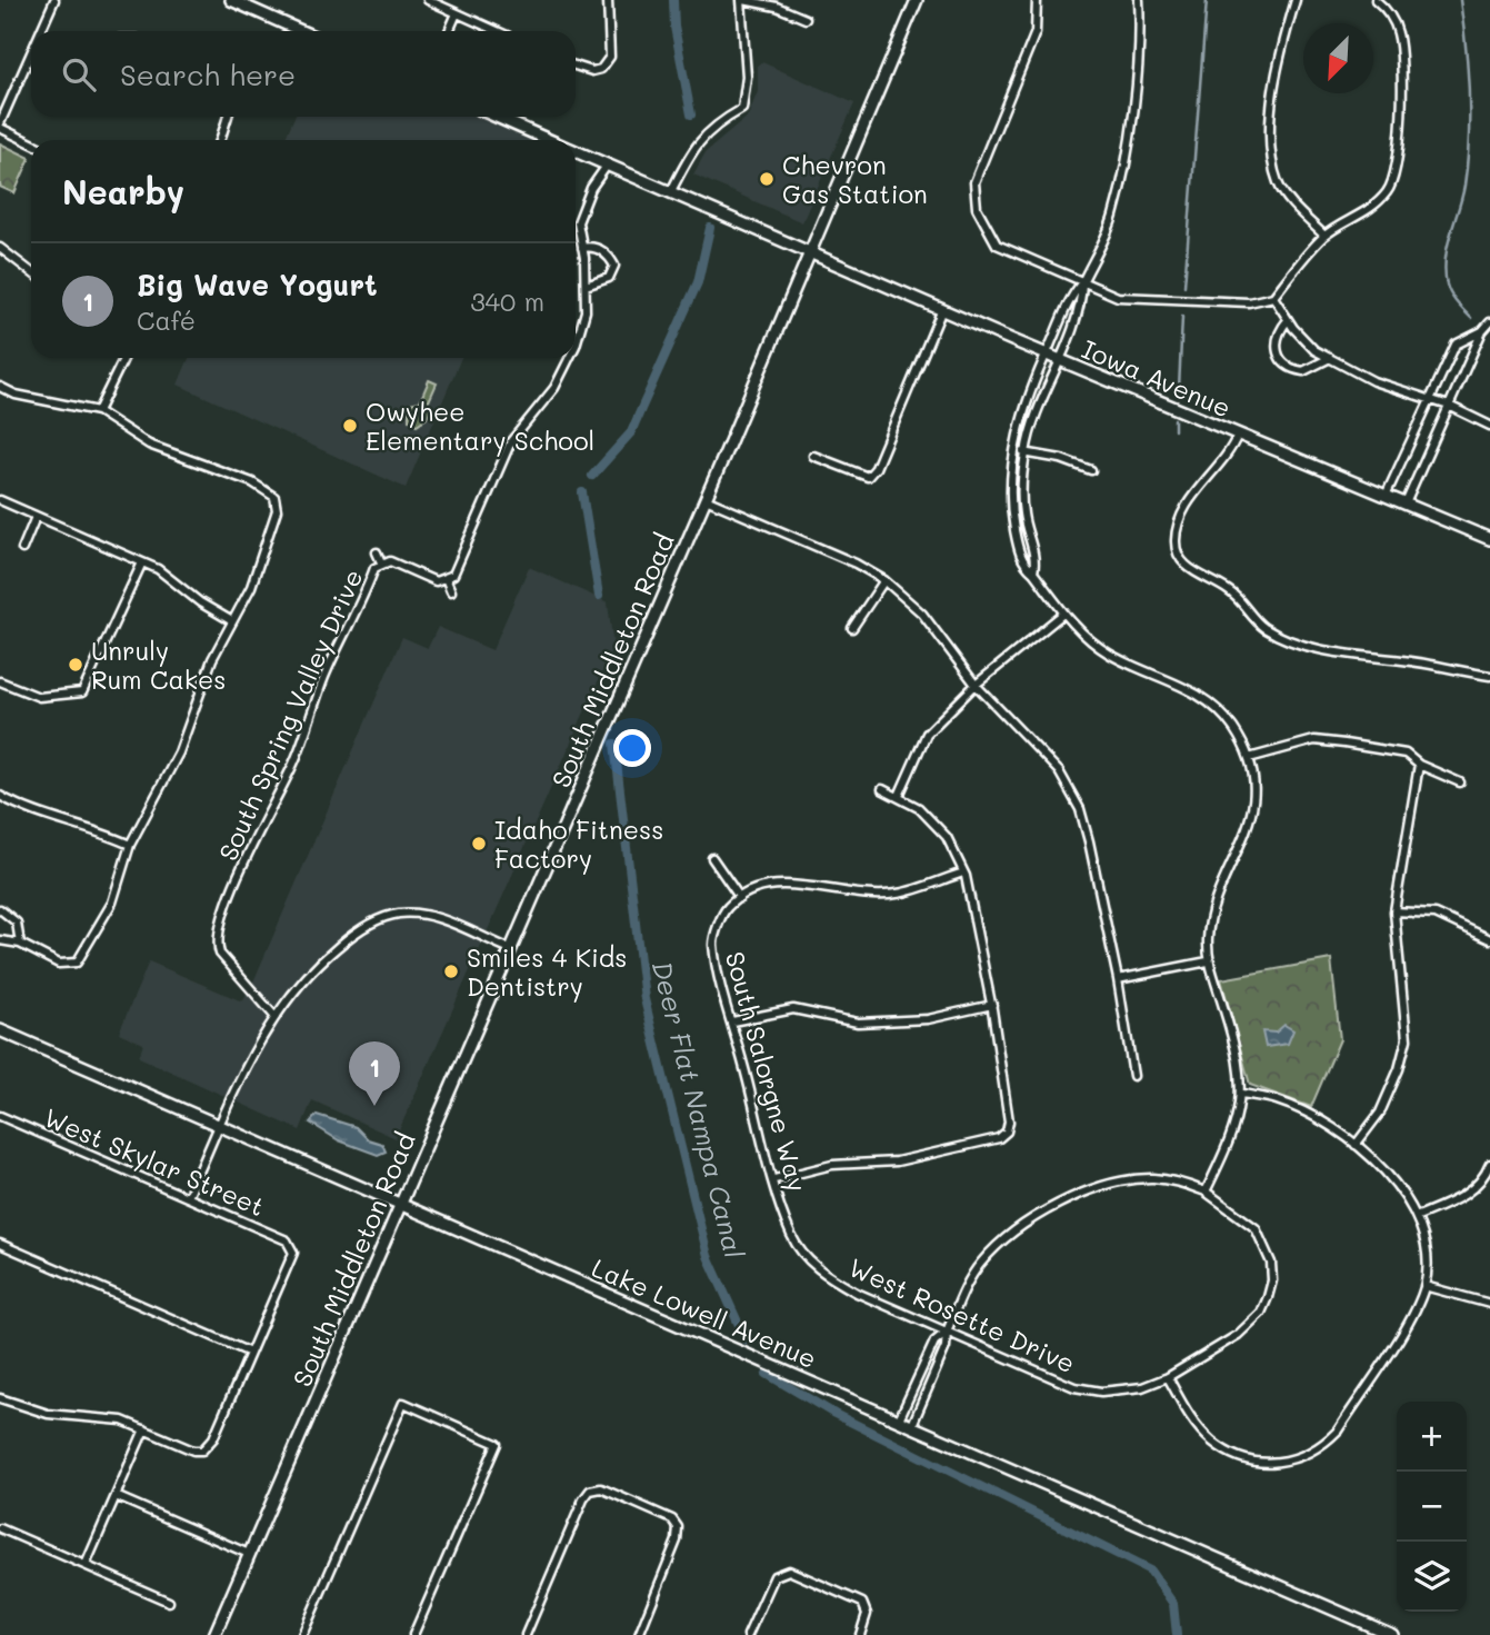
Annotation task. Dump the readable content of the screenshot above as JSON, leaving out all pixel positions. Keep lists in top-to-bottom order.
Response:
{
  "streets": {
    "street": [
      "Iowa Avenue",
      "South Middleton Road",
      "South Spring Valley Drive",
      "South Salorgne Way",
      "West Skylar Street",
      "Lake Lowell Avenue",
      "West Rosette Drive"
    ]
  },
  "crossings": [
    ["Iowa Avenue", "South Middleton Road"],
    ["South Middleton Road", "Lake Lowell Avenue"],
    ["South Salorgne Way", "West Rosette Drive"]
  ],
  "water": ["Deer Flat Nampa Canal"],
  "places": [
    "Chevron Gas Station",
    "Owyhee Elementary School",
    "Unruly Rum Cakes",
    "Idaho Fitness Factory",
    "Smiles 4 Kids Dentistry"
  ],
  "north": "bottom left",
  "page": {
    "search": "Search here",
    "heading": "Nearby",
    "list": [
      {
        "mark": "1",
        "name": "Big Wave Yogurt",
        "note": "Café",
        "value": "340 m"
      }
    ],
    "pins": "1",
    "map_buttons": ["+", "−"]
  }
}
